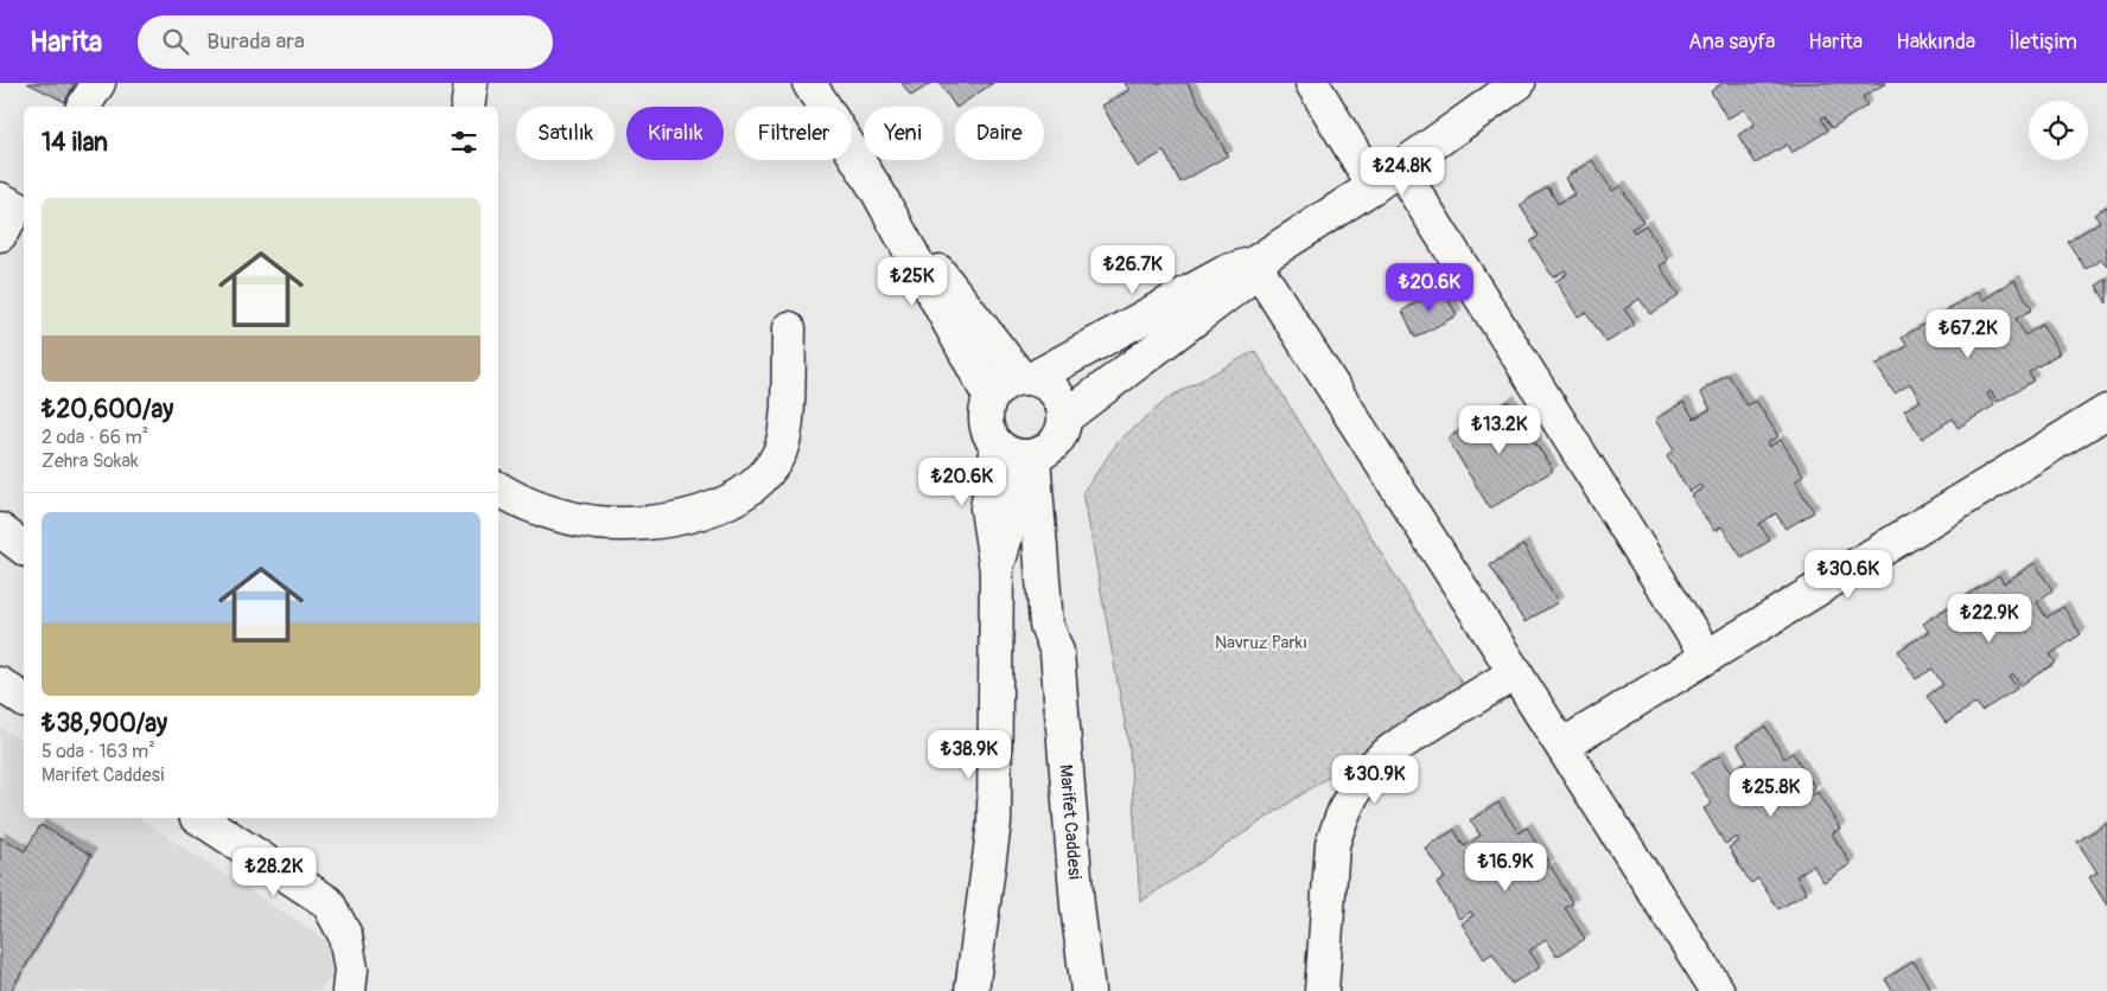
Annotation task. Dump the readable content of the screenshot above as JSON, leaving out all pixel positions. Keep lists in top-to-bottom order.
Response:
{
  "streets": {
    "street": ["Marifet Caddesi"]
  },
  "parks": ["Navruz Parkı"],
  "page": {
    "header": "Harita",
    "search": "Burada ara",
    "nav": [
      "Ana sayfa",
      "Harita",
      "Hakkında",
      "İletişim"
    ],
    "chip": [
      "Satılık",
      "Kiralık",
      "Filtreler",
      "Yeni",
      "Daire"
    ],
    "heading": "14 ilan",
    "price": [
      "₺24.8K",
      "₺26.7K",
      "₺25K",
      "₺20.6K",
      "₺67.2K",
      "₺13.2K",
      "₺20.6K",
      "₺30.6K",
      "₺22.9K",
      "₺38.9K",
      "₺30.9K",
      "₺25.8K",
      "₺16.9K",
      "₺28.2K"
    ],
    "list": [
      {
        "name": "₺20,600/ay",
        "note": "2 oda · 66 m² · Zehra Sokak"
      },
      {
        "name": "₺38,900/ay",
        "note": "5 oda · 163 m² · Marifet Caddesi"
      }
    ]
  }
}
